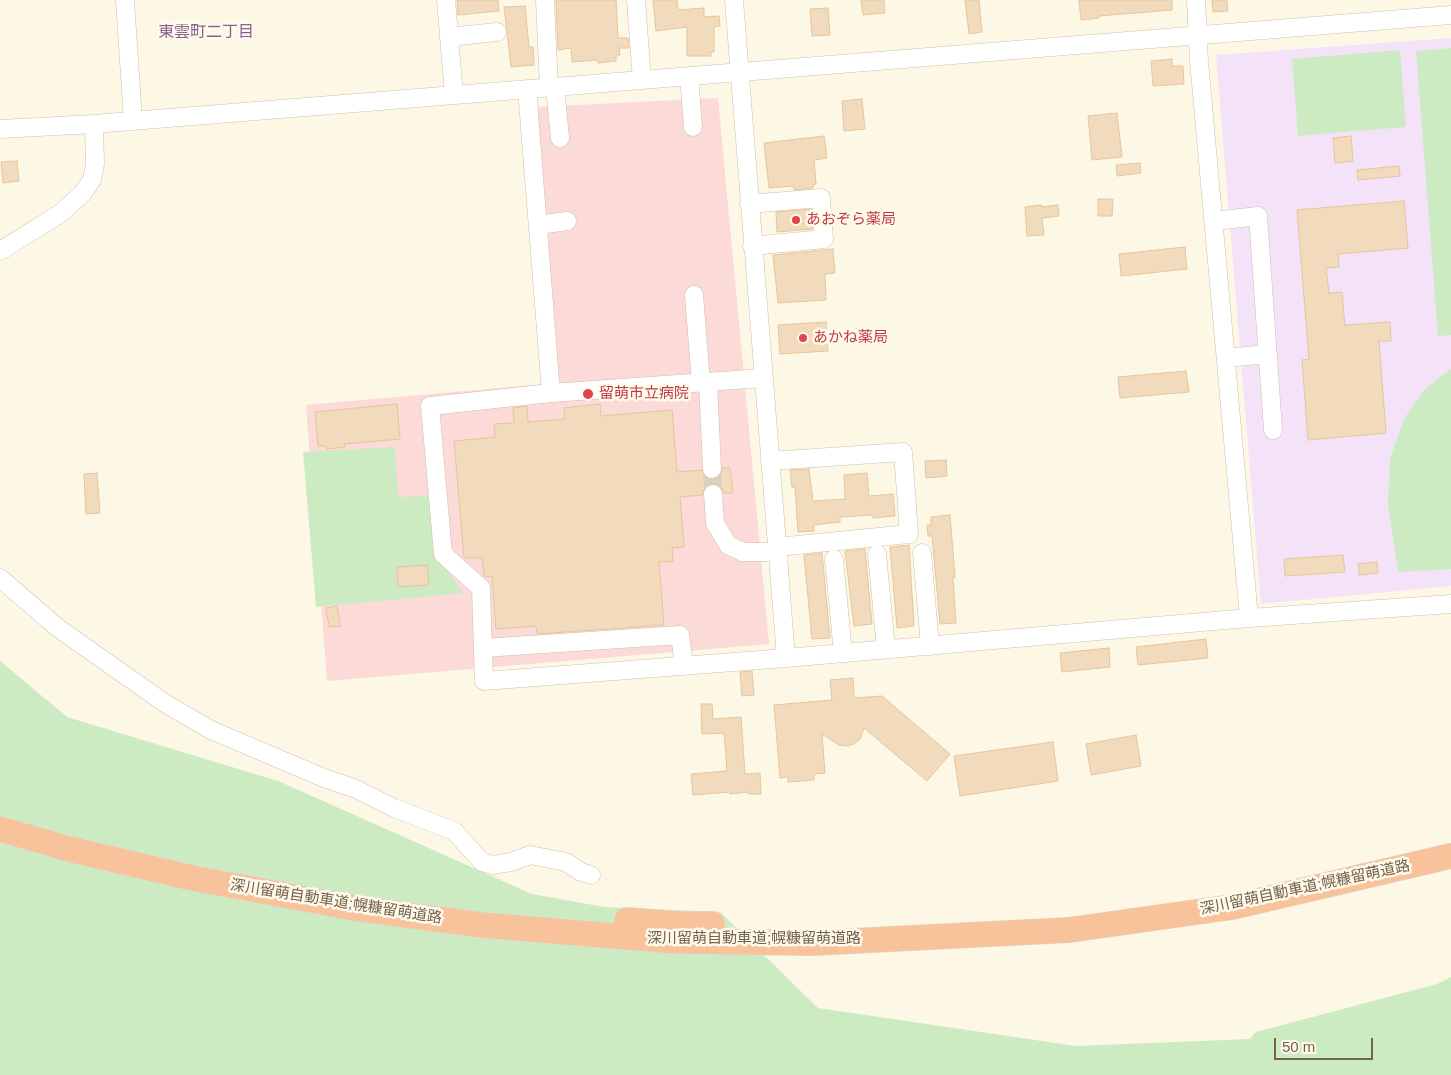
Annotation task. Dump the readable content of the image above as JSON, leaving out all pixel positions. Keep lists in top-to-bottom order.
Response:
{
  "streets": {
    "highway": ["深川留萌自動車道;幌糠留萌道路"]
  },
  "districts": ["東雲町二丁目"],
  "places": ["あおぞら薬局", "あかね薬局", "留萌市立病院"],
  "scale_bar": "50 m"
}
